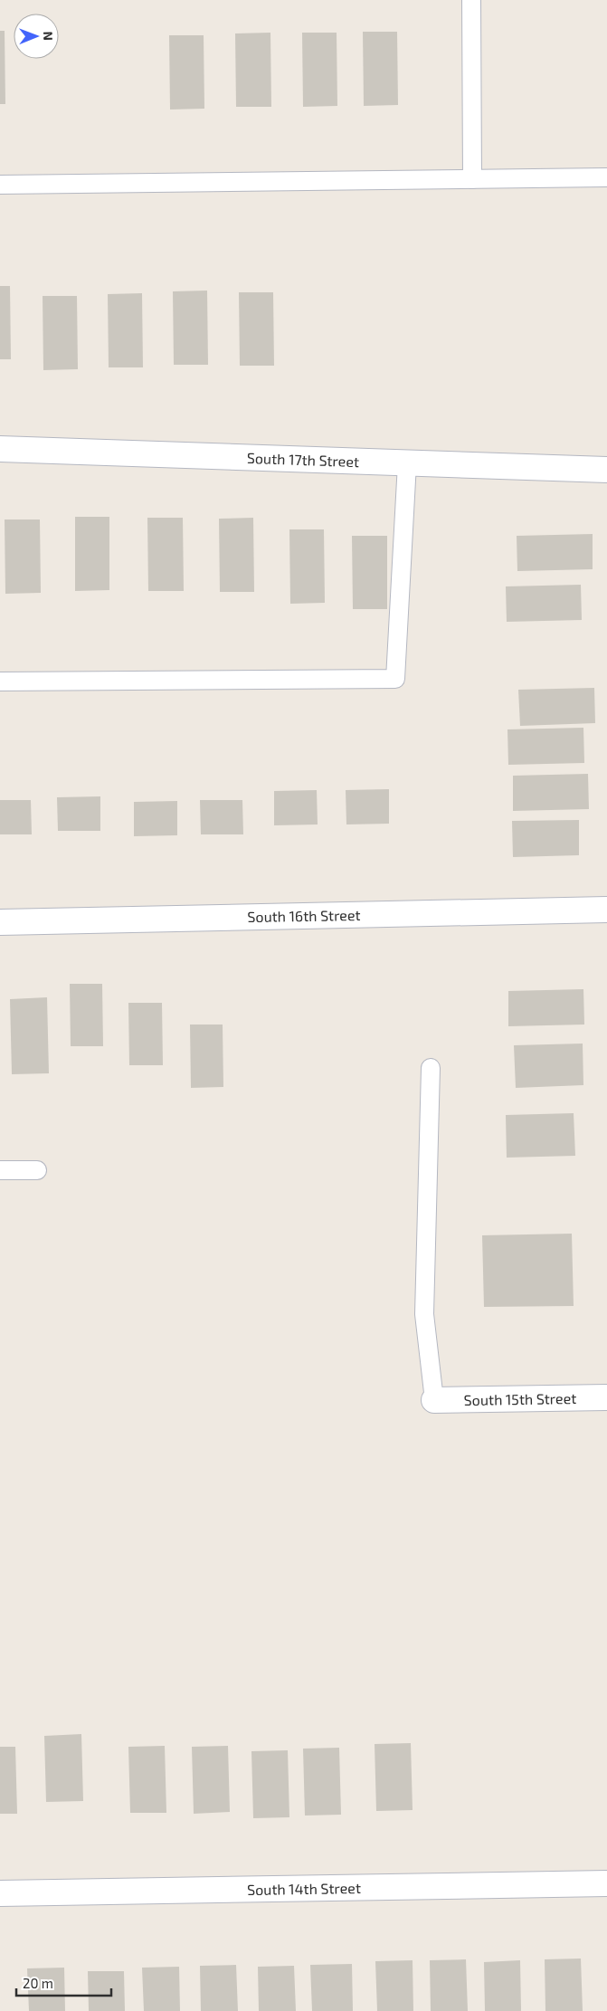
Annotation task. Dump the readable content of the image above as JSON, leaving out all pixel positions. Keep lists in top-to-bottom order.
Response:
{
  "streets": {
    "street": [
      "South 17th Street",
      "South 16th Street",
      "South 15th Street",
      "South 14th Street"
    ]
  },
  "scale_bar": "20 m",
  "north": "right"
}
